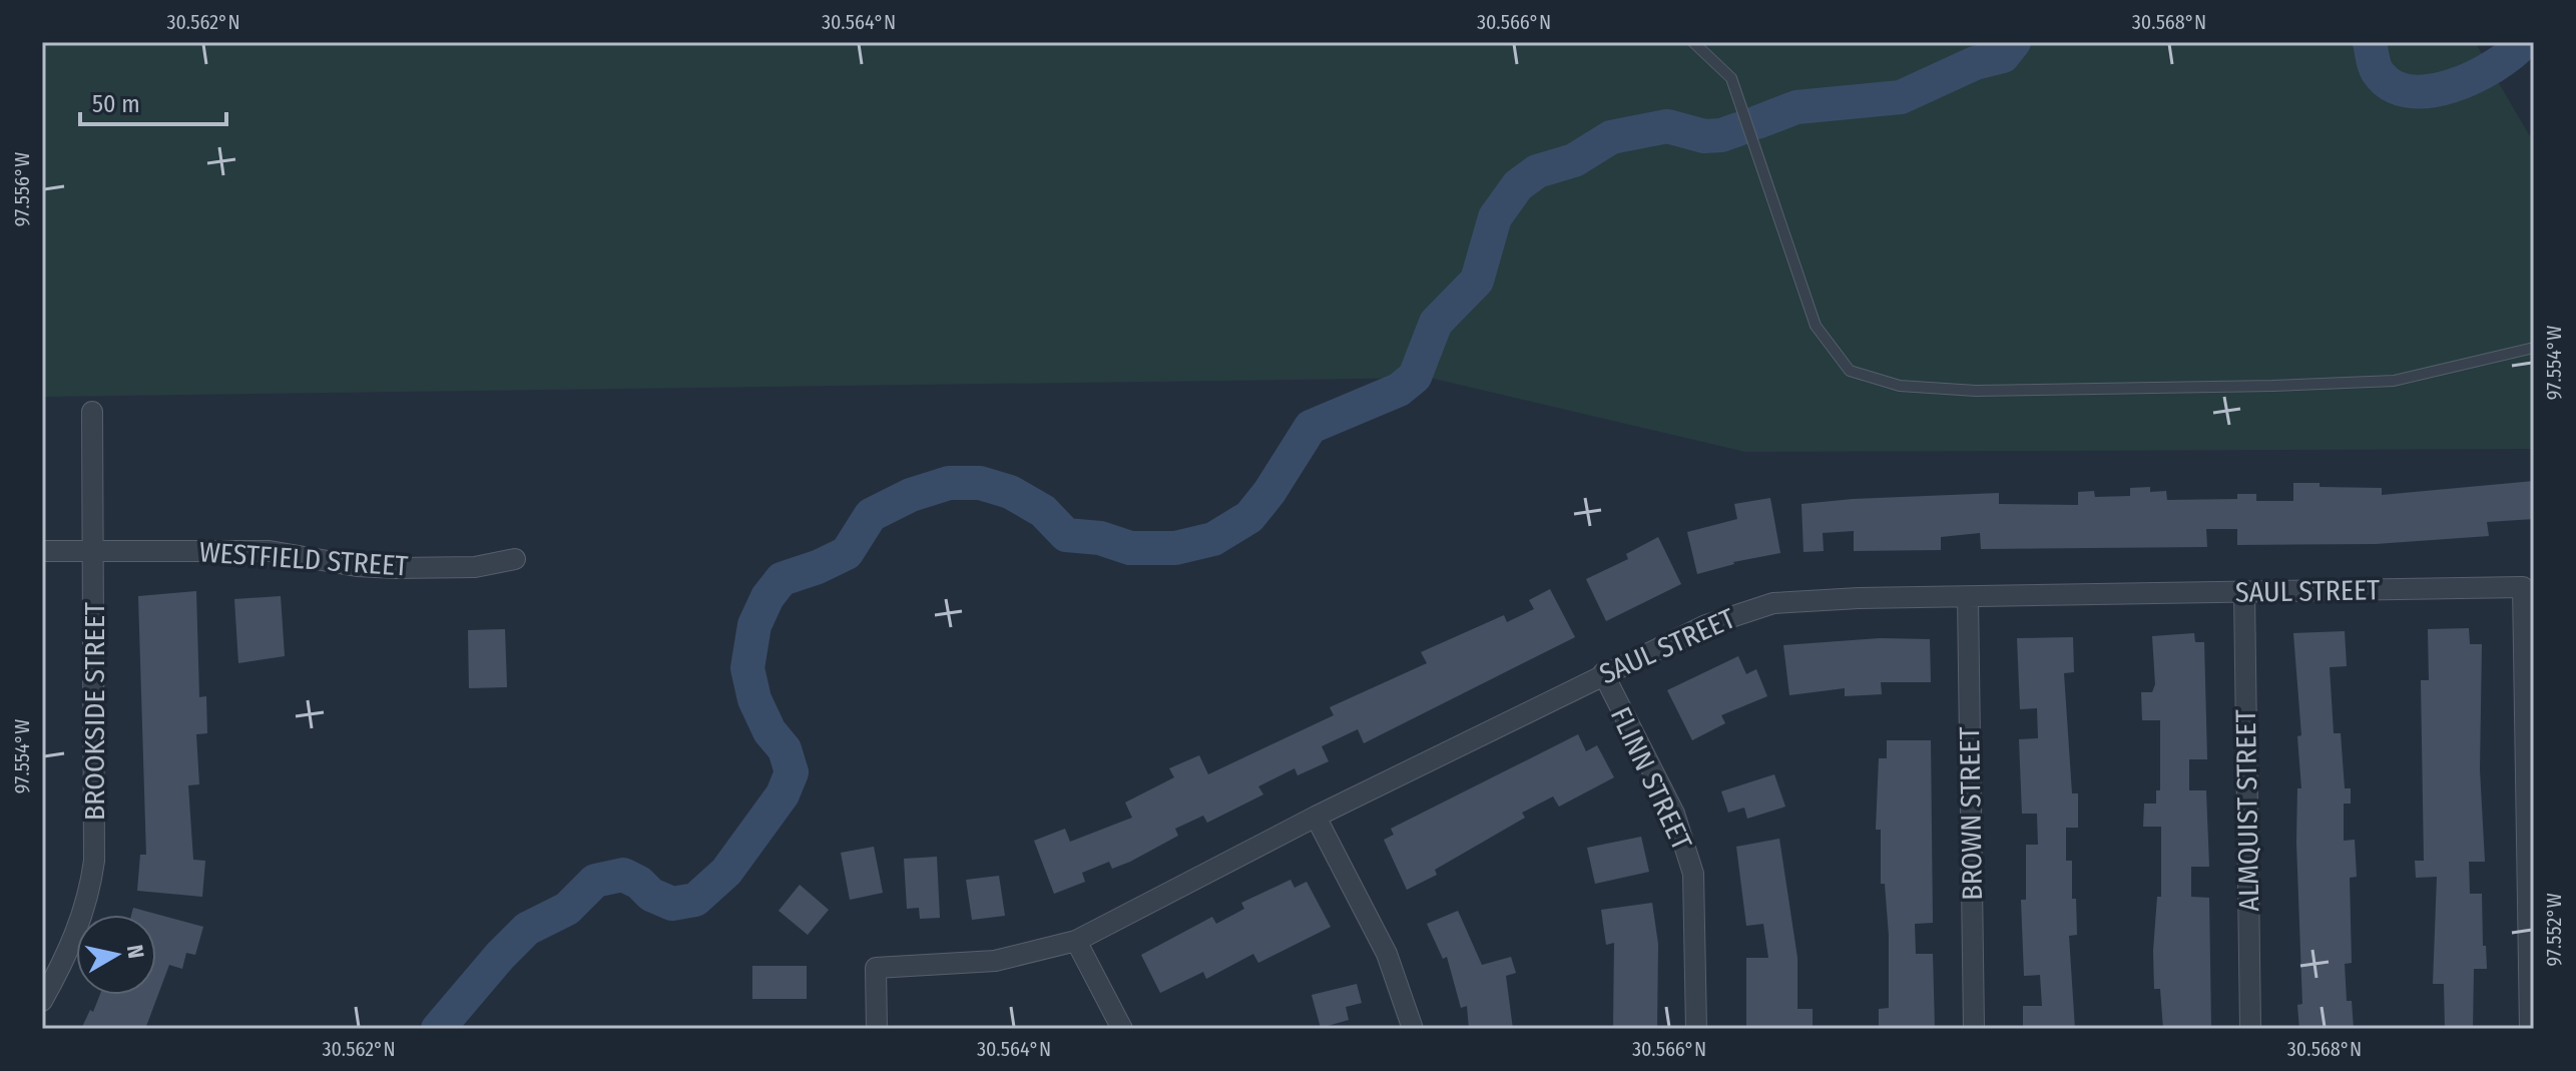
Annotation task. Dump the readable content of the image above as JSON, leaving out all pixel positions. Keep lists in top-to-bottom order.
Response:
{
  "streets": {
    "street": [
      "WESTFIELD STREET",
      "SAUL STREET",
      "BROOKSIDE STREET",
      "FLINN STREET",
      "ALMQUIST STREET",
      "BROWN STREET"
    ]
  },
  "crossings": [
    ["WESTFIELD STREET", "BROOKSIDE STREET"],
    ["SAUL STREET", "FLINN STREET"],
    ["SAUL STREET", "ALMQUIST STREET"],
    ["SAUL STREET", "BROWN STREET"]
  ],
  "scale_bar": "50 m",
  "north": "right",
  "coordinates": [
    "30.562°N",
    "30.564°N",
    "30.566°N",
    "30.568°N",
    "97.556°W",
    "97.554°W",
    "97.552°W"
  ]
}
